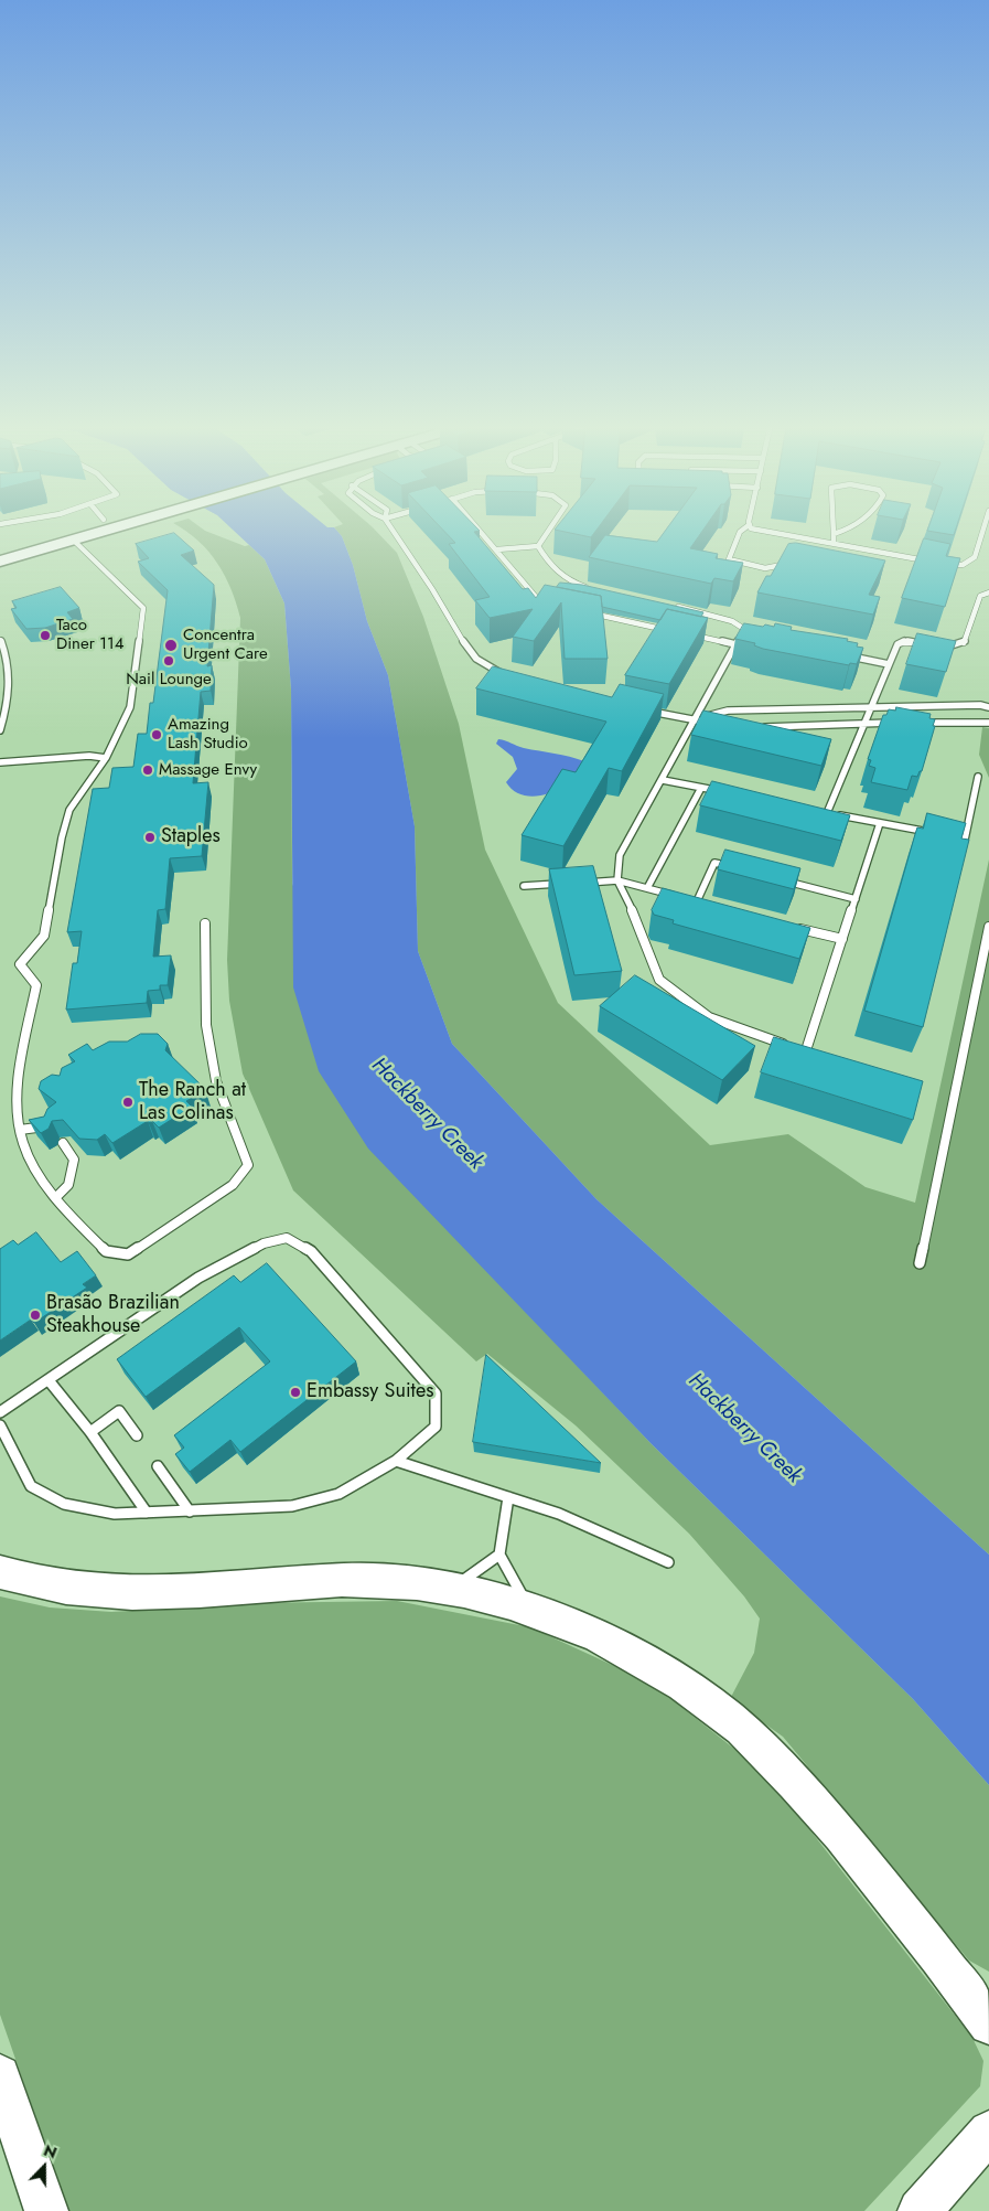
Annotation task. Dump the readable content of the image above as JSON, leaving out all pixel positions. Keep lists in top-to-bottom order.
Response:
{
  "water": ["Hackberry Creek"],
  "places": [
    "Taco Diner 114",
    "Concentra Urgent Care",
    "Nail Lounge",
    "Amazing Lash Studio",
    "Massage Envy",
    "Staples",
    "The Ranch at Las Colinas",
    "Brasão Brazilian Steakhouse",
    "Embassy Suites"
  ],
  "north": "top"
}
